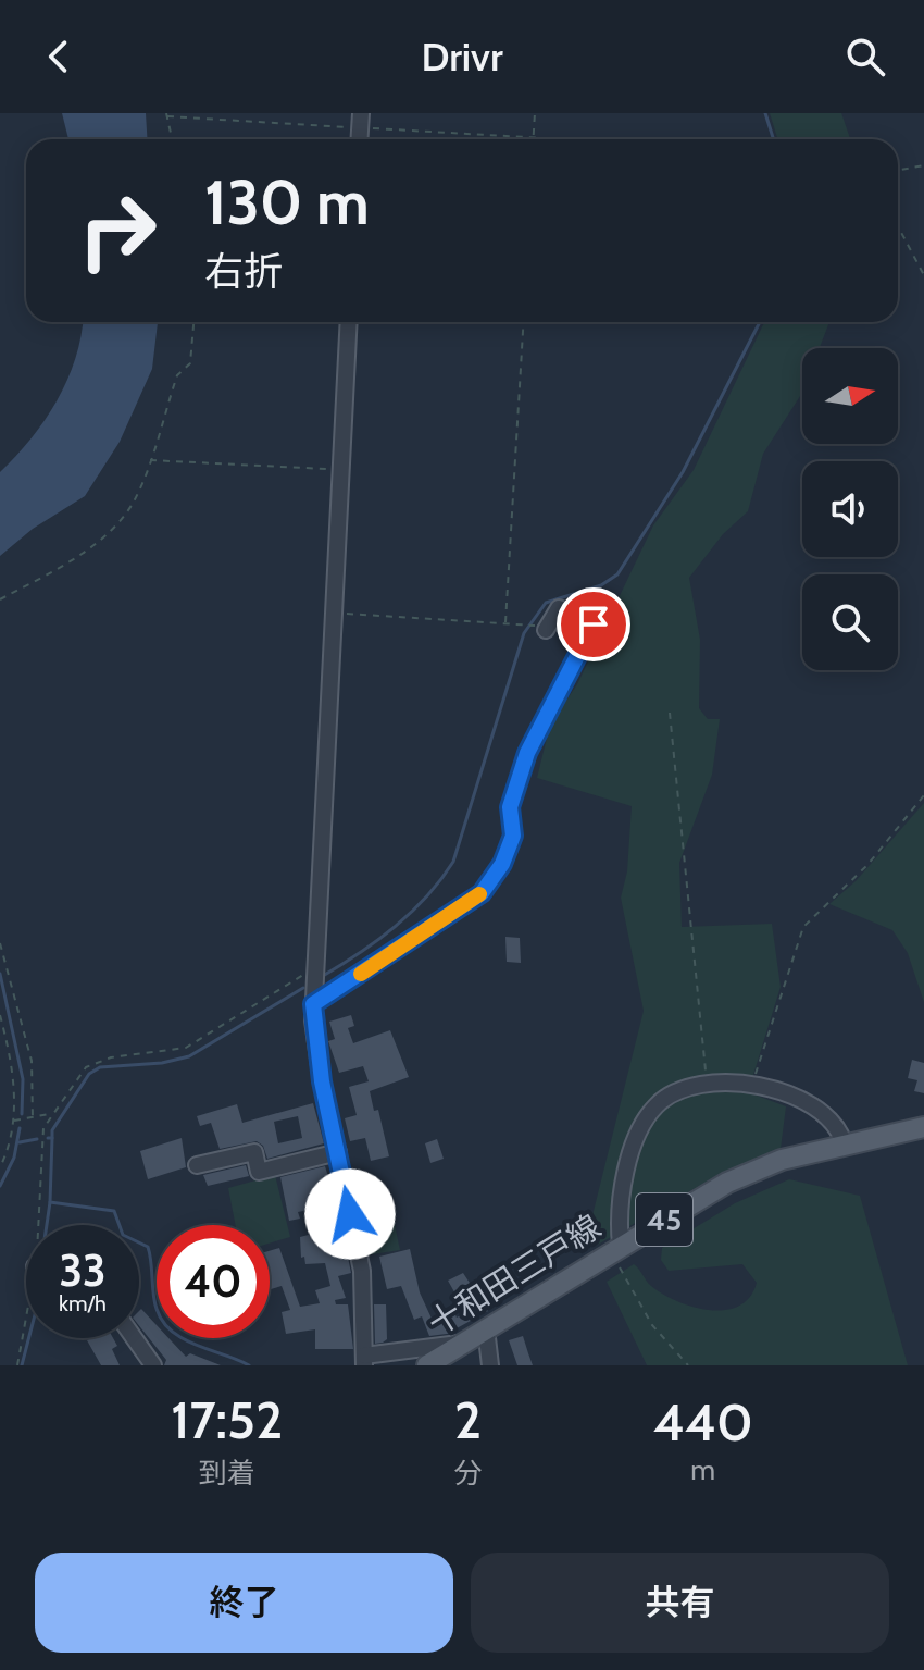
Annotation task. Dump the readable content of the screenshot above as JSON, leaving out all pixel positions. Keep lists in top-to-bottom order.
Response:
{
  "streets": {
    "main road": ["45", "十和田三戸線"]
  },
  "north": "right",
  "page": {
    "header": "Drivr",
    "turn": ["130 m", "右折"],
    "speed": "33 km/h",
    "limit": "40",
    "eta": [
      "17:52",
      "到着",
      "2",
      "分",
      "440",
      "m"
    ],
    "buttons": ["終了", "共有"]
  }
}
